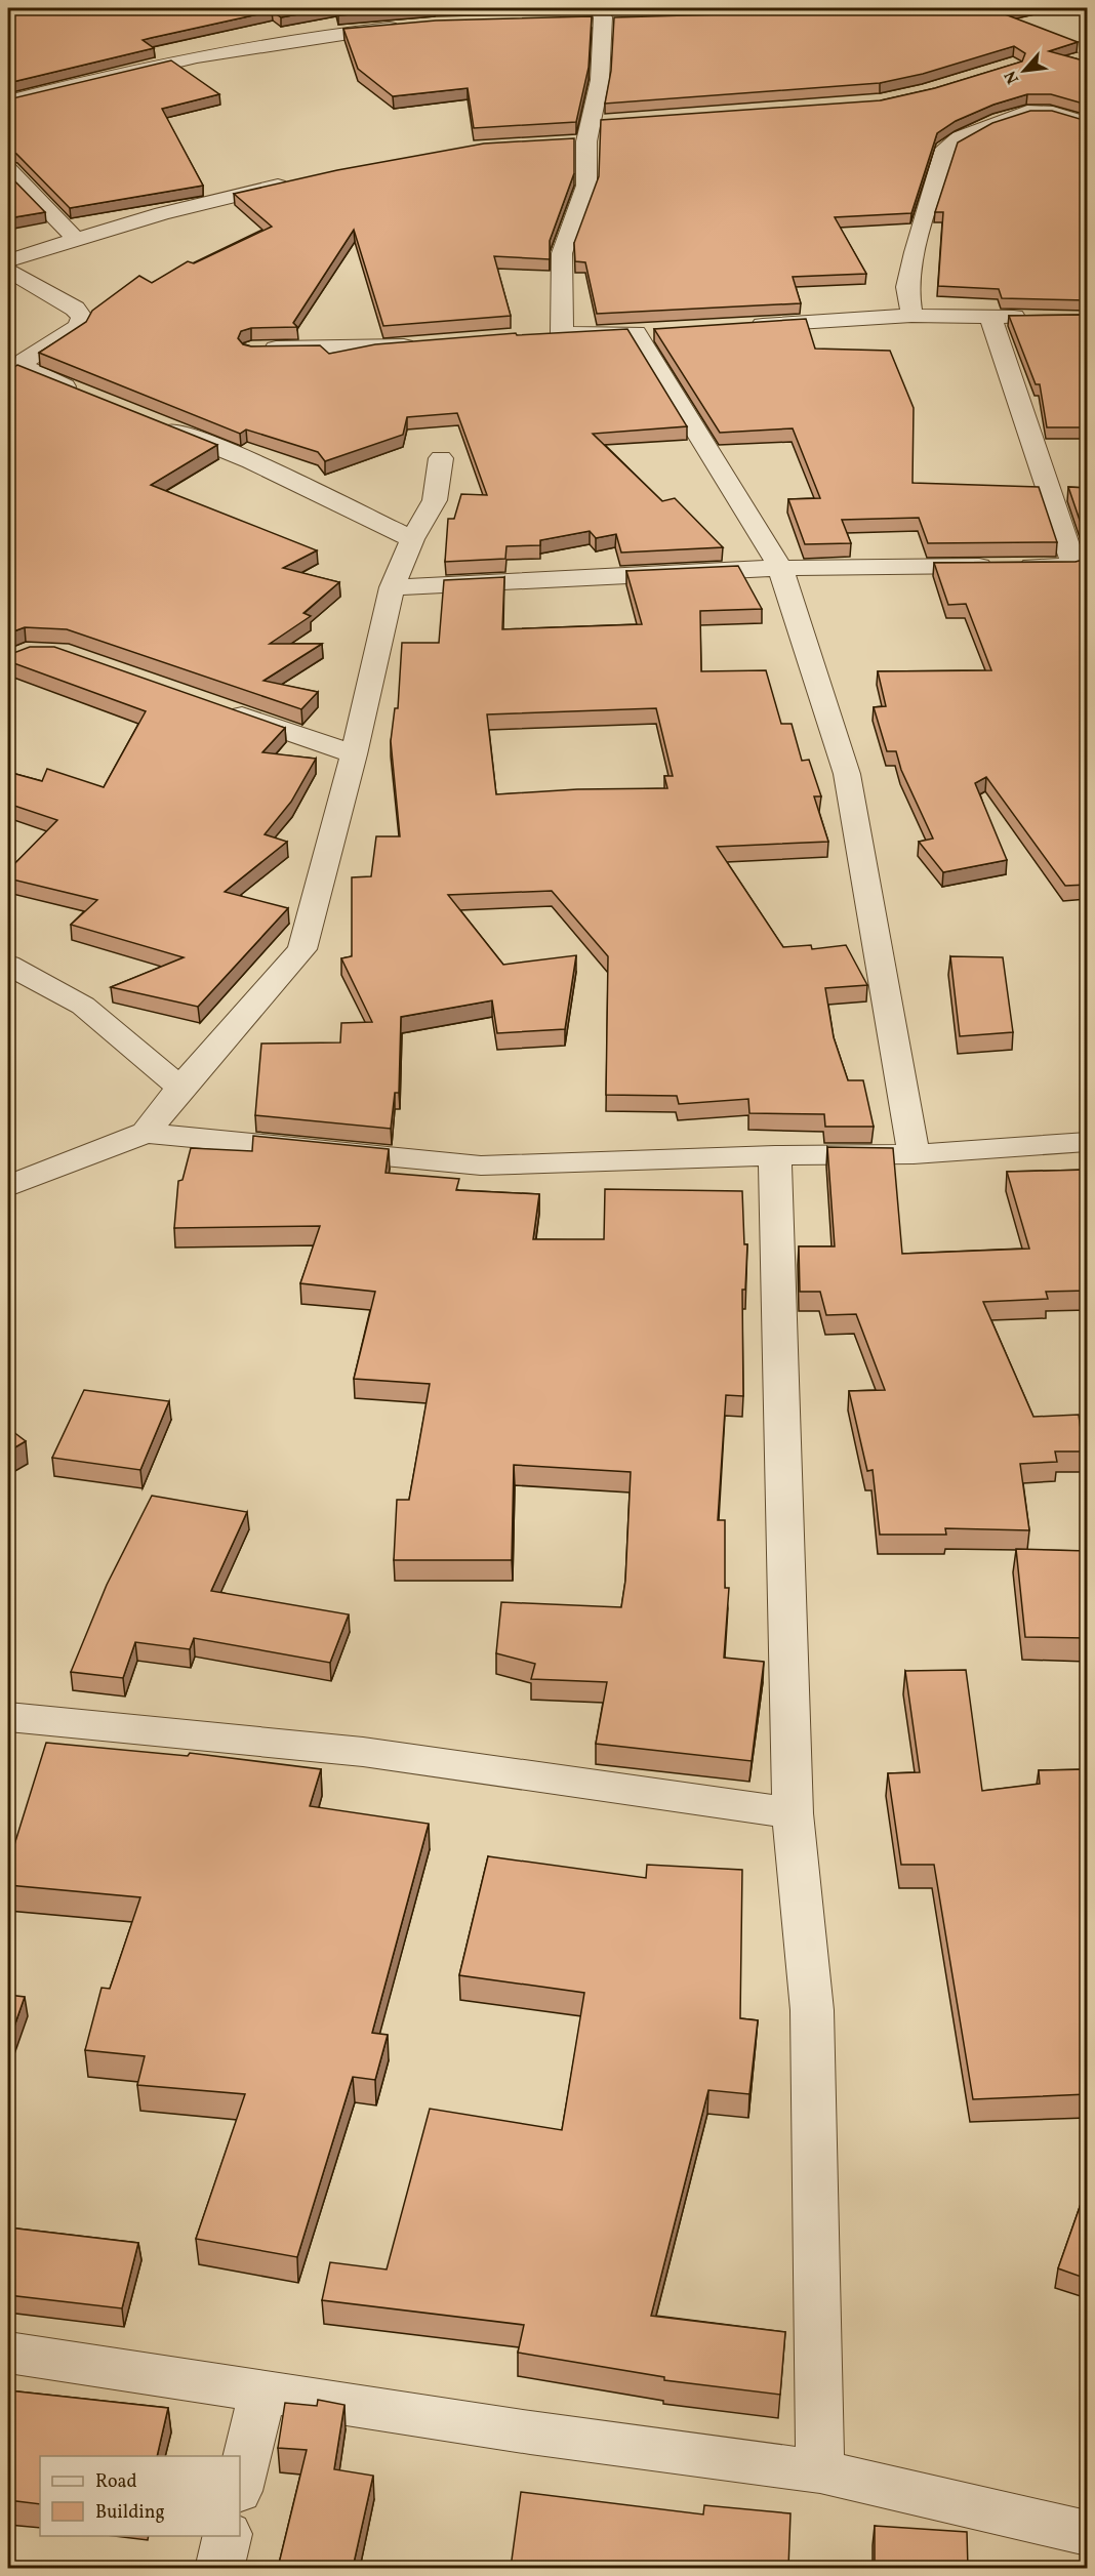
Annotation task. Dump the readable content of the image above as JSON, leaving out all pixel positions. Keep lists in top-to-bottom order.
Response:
{
  "legend": ["Road", "Building"],
  "north": "bottom left"
}
